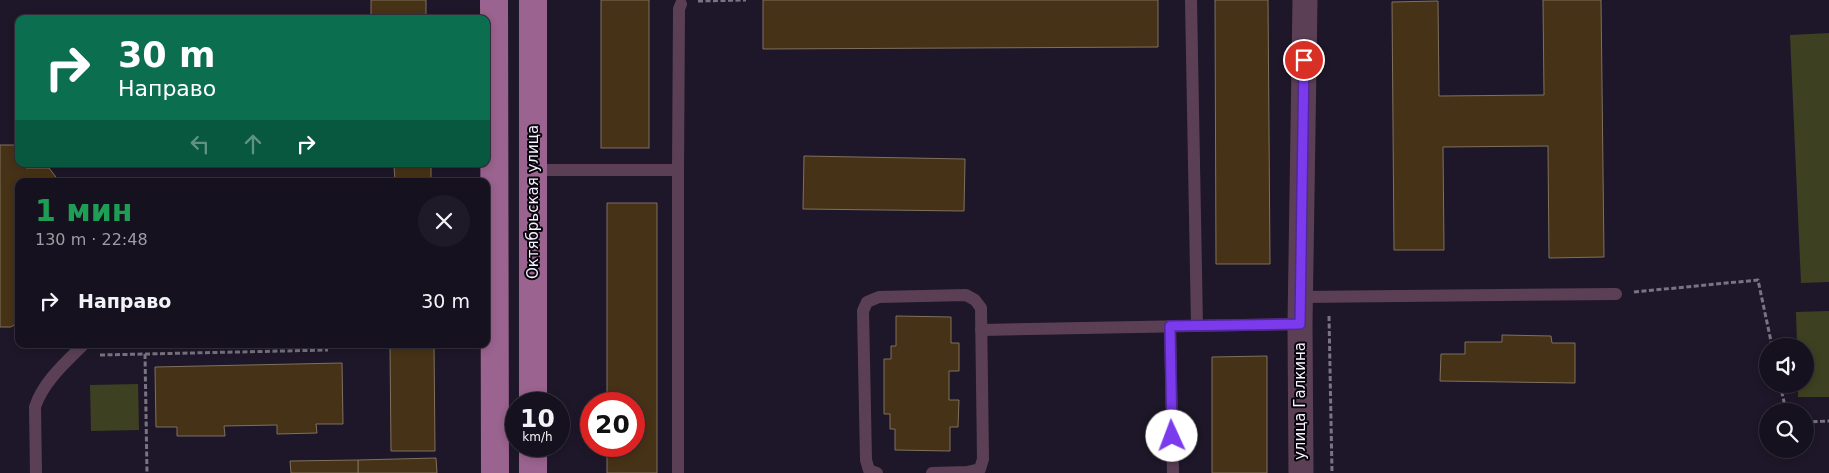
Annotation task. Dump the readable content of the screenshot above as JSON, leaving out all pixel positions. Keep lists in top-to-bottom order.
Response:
{
  "streets": {
    "main road": ["Октябрьская улица"],
    "street": ["улица Галкина"]
  },
  "page": {
    "turn": ["30 m", "Направо"],
    "heading": ["1 мин", "130 m · 22:48"],
    "list": [
      {
        "name": "Направо",
        "value": "30 m"
      }
    ],
    "speed": "10 km/h",
    "limit": "20"
  }
}
